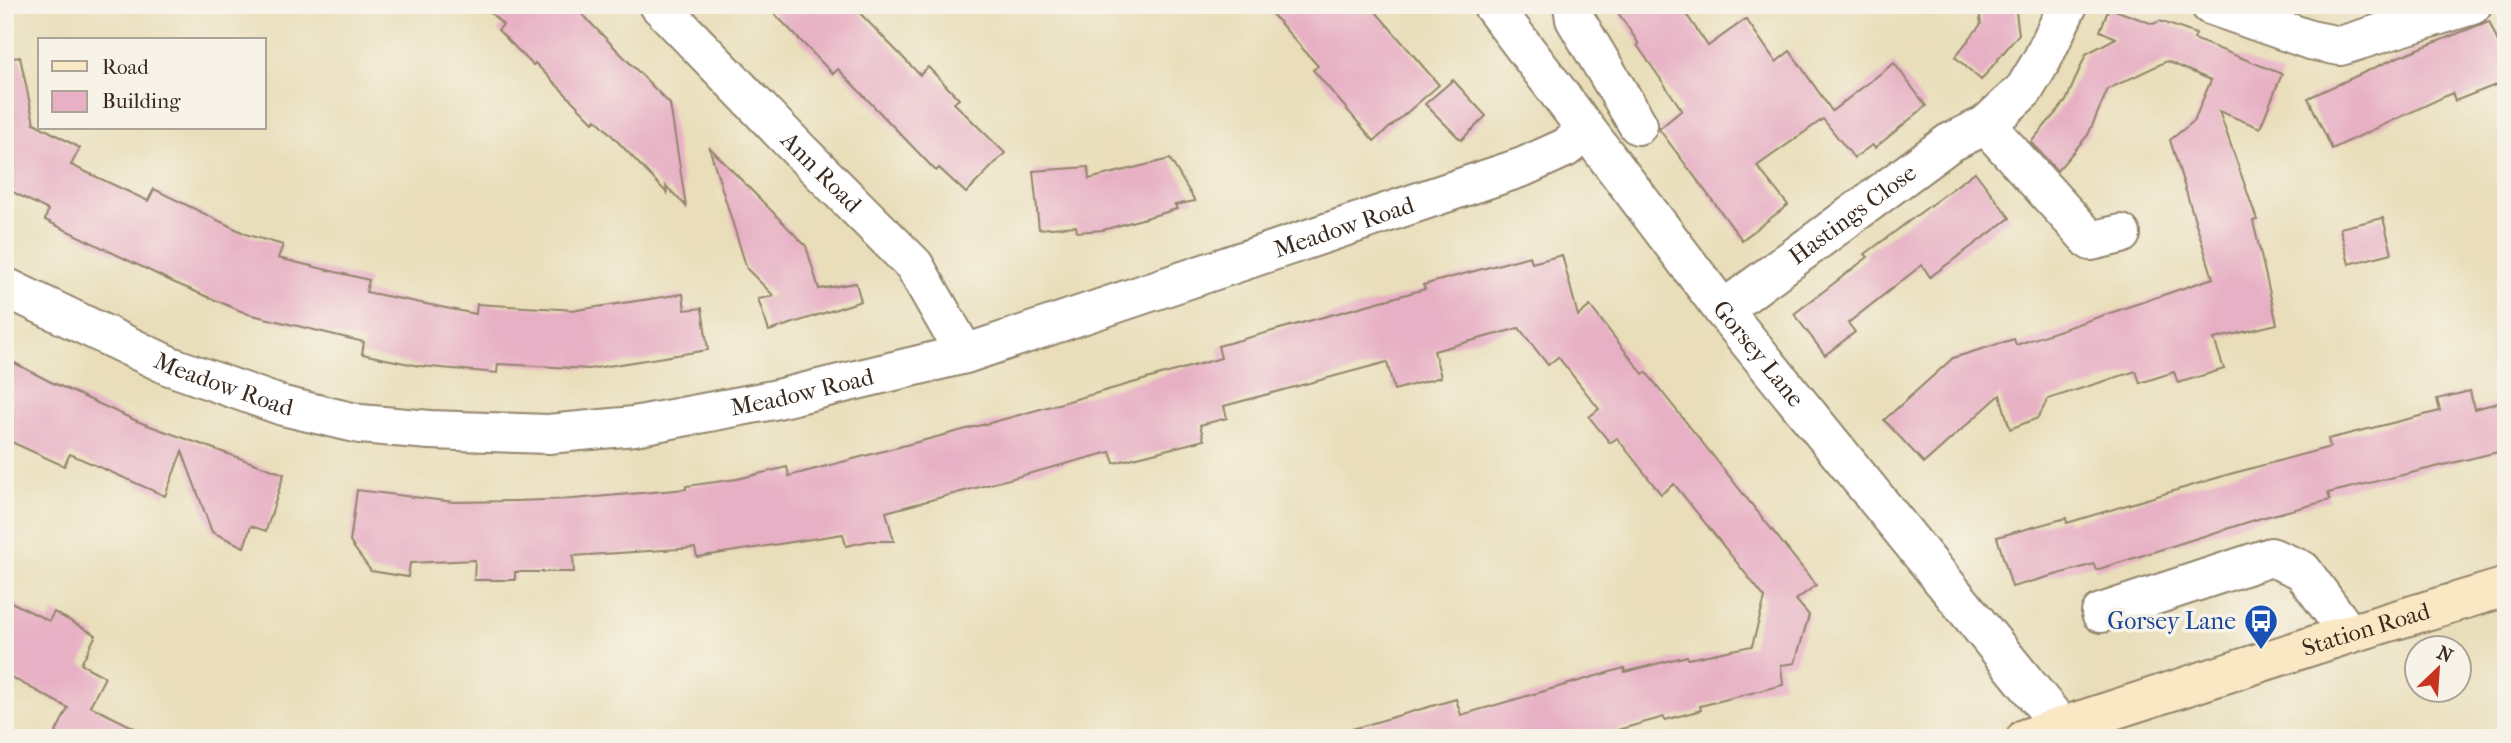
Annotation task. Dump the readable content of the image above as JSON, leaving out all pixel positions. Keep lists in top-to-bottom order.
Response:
{
  "streets": {
    "street": [
      "Ann Road",
      "Hastings Close",
      "Meadow Road",
      "Gorsey Lane",
      "Station Road"
    ]
  },
  "crossings": [
    ["Ann Road", "Meadow Road"],
    ["Hastings Close", "Gorsey Lane"],
    ["Meadow Road", "Gorsey Lane"],
    ["Gorsey Lane", "Station Road"]
  ],
  "places": {
    "bus stop": ["Gorsey Lane"]
  },
  "legend": ["Road", "Building"],
  "north": "top right"
}
